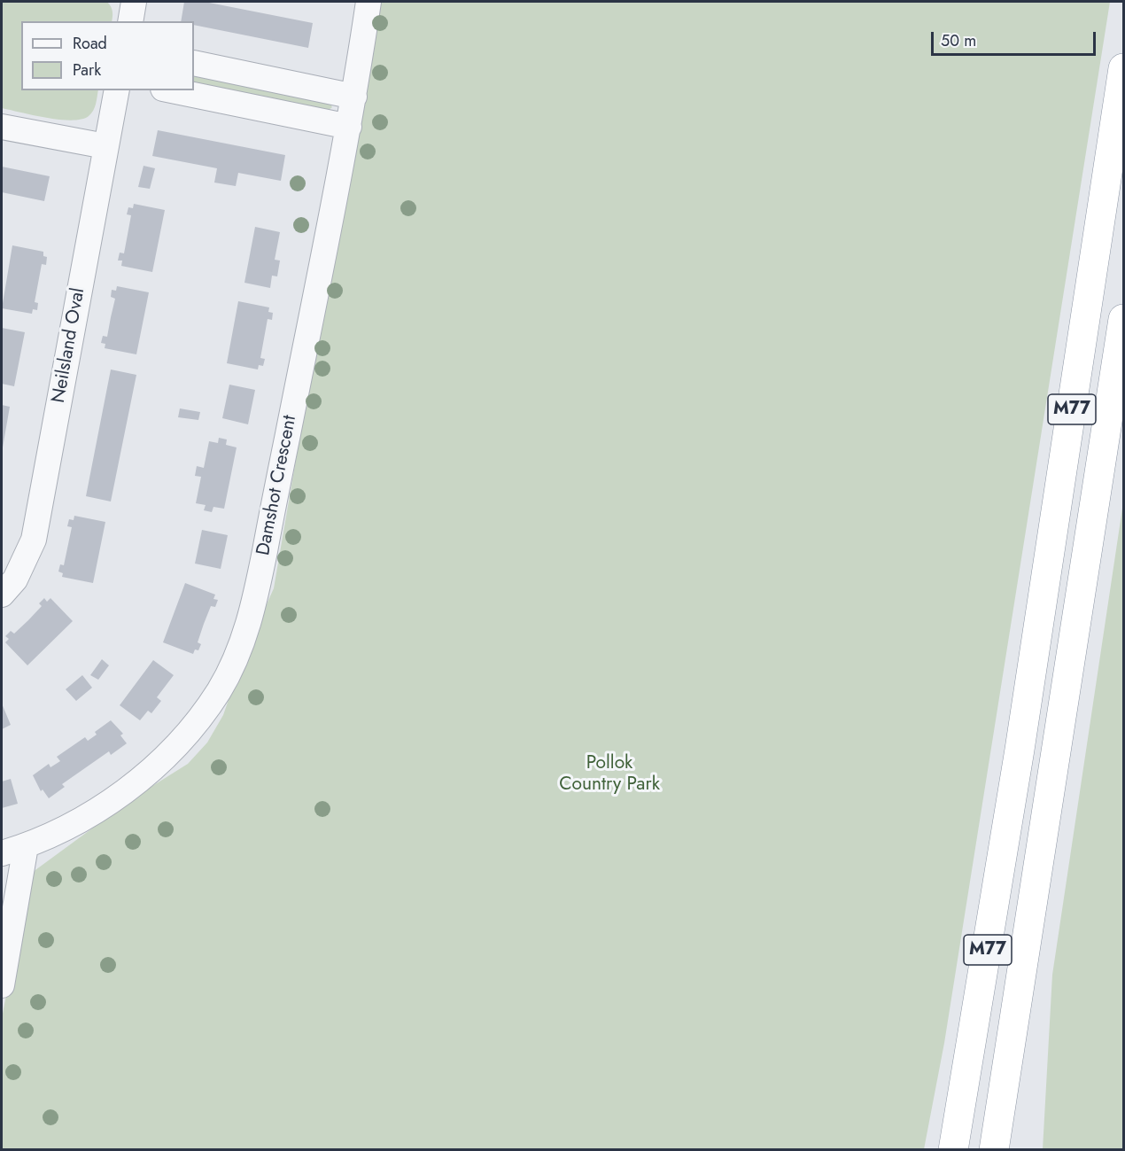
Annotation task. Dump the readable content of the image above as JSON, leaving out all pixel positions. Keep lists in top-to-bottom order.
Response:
{
  "streets": {
    "highway": ["M77"],
    "street": ["Neilsland Oval", "Damshot Crescent"]
  },
  "parks": ["Pollok Country Park"],
  "legend": ["Road", "Park"],
  "scale_bar": "50 m"
}
